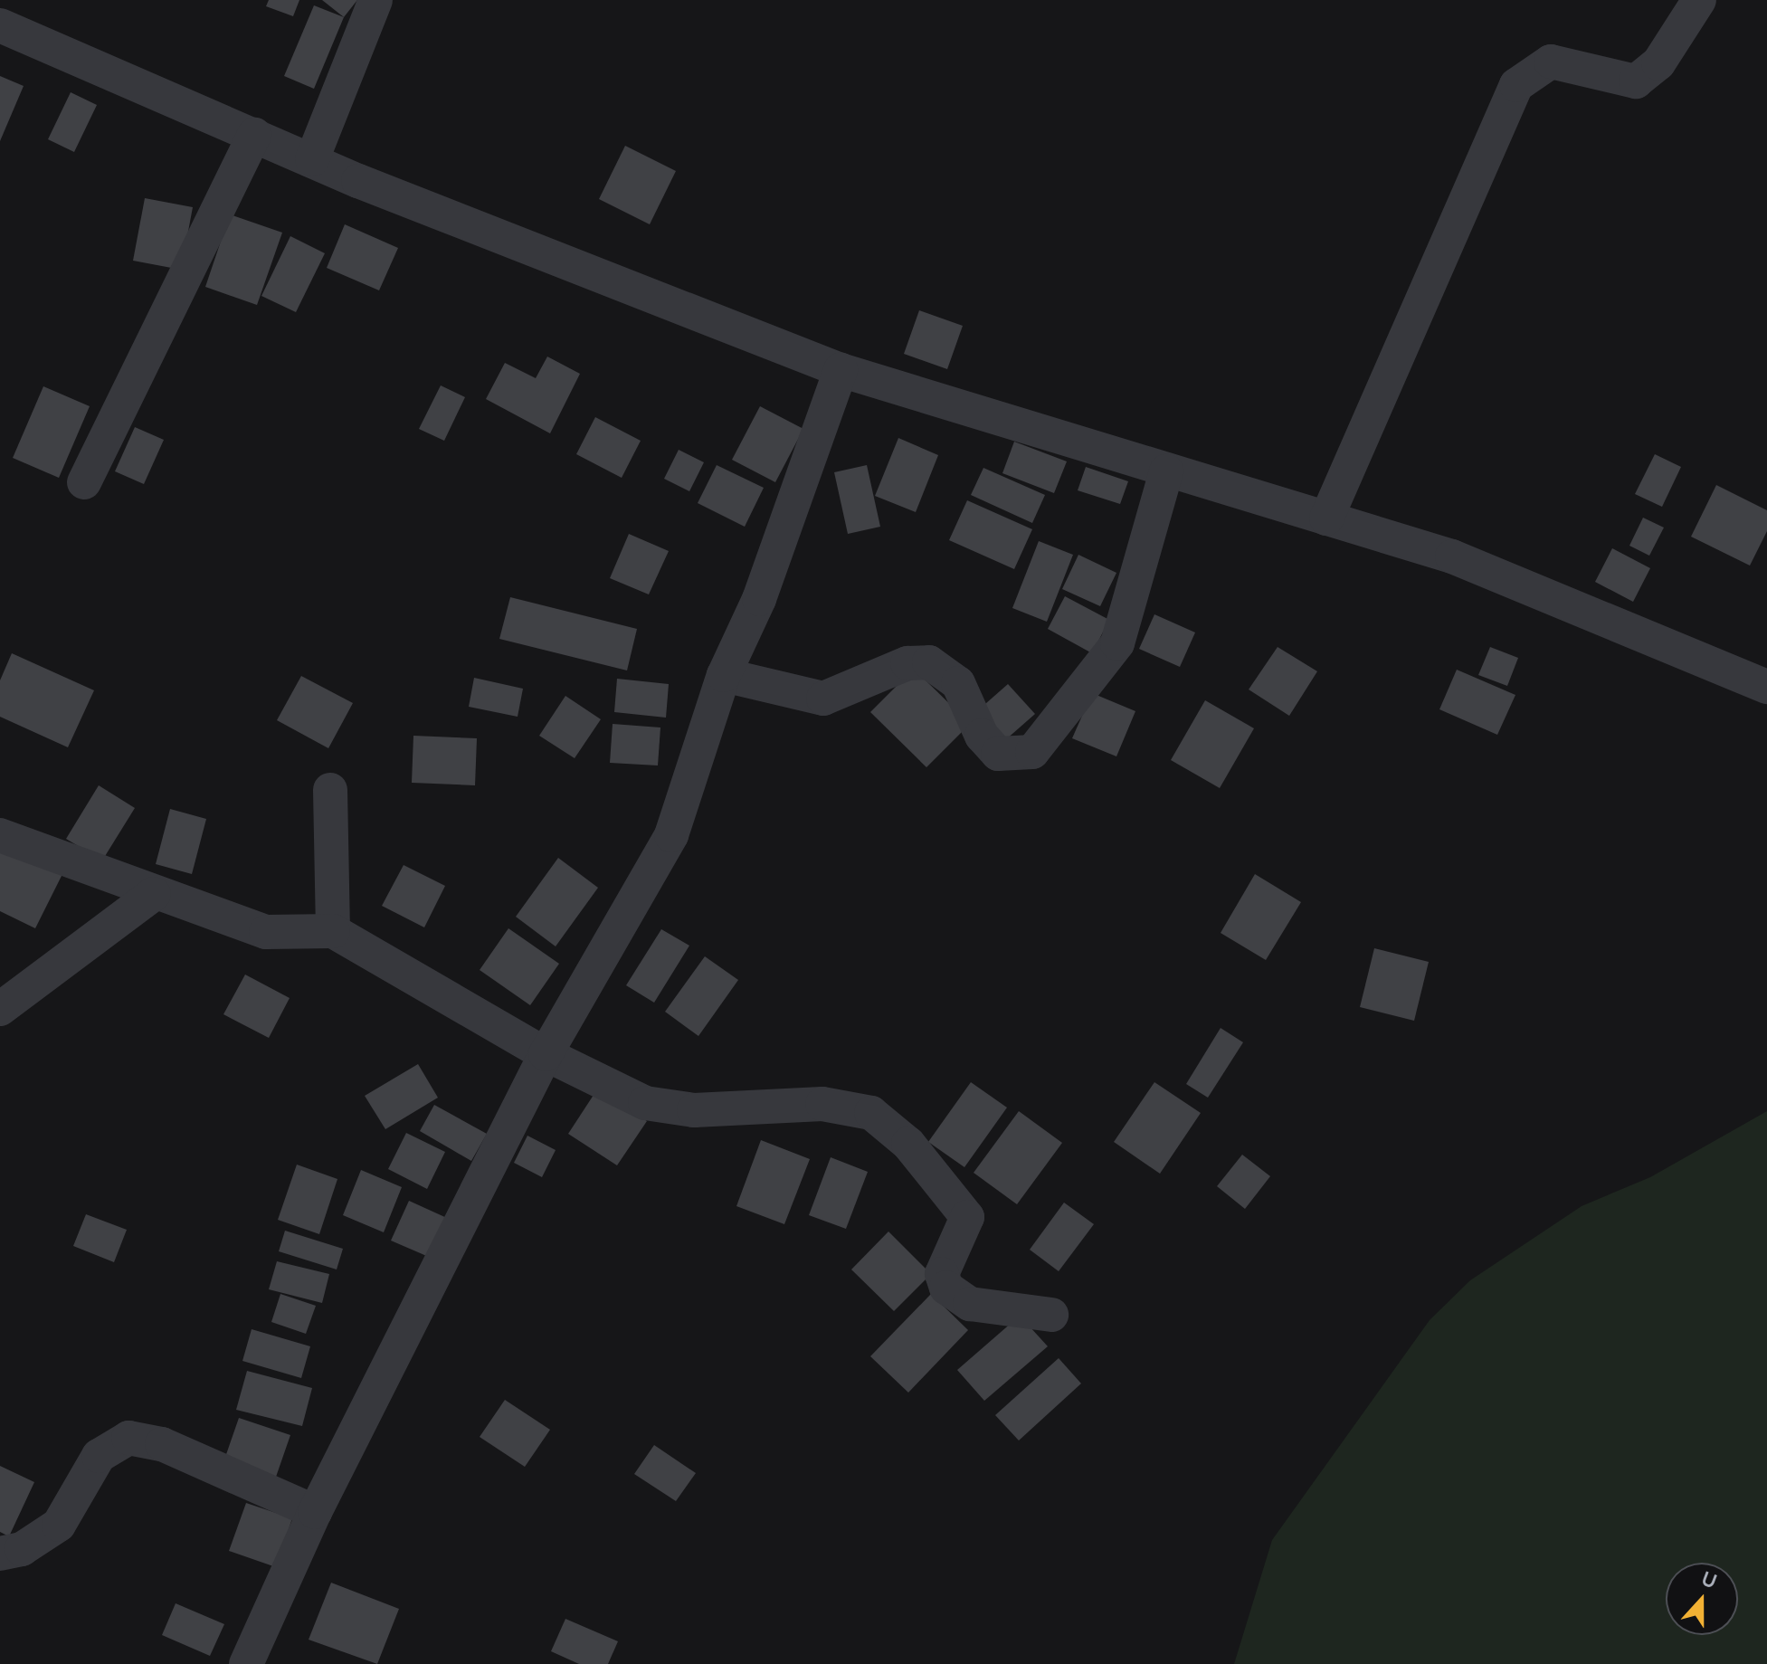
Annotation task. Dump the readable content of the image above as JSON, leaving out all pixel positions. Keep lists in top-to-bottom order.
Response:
{
  "north": "top"
}
